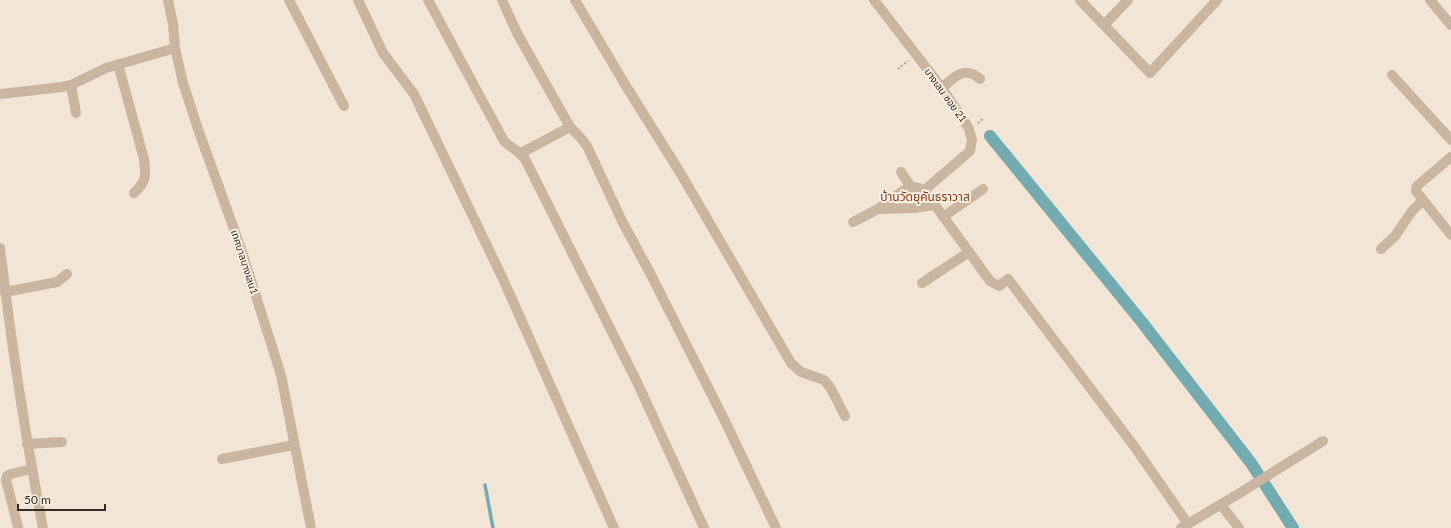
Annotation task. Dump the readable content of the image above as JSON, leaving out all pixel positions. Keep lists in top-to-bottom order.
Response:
{
  "streets": {
    "street": ["บางเลน ซอย 21", "เทศบาลบางเลน1"]
  },
  "districts": ["บ้านวัดยุคันธราวาส"],
  "scale_bar": "50 m"
}
